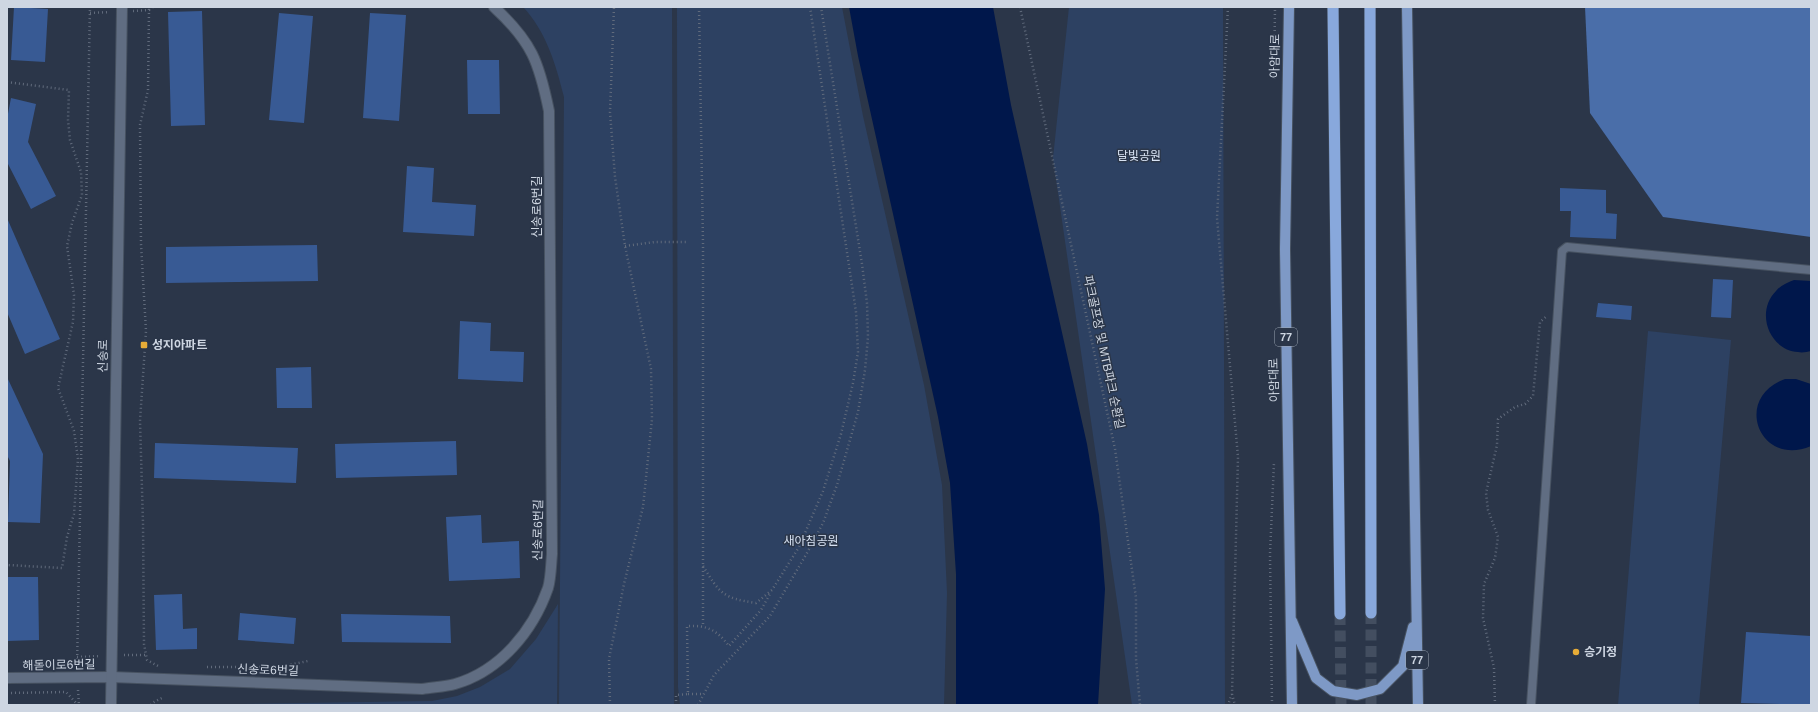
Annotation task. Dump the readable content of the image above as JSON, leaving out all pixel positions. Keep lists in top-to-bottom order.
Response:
{
  "streets": {
    "main road": ["아암대로", "77"],
    "street": ["신송로6번길", "신송로", "해돋이로6번길"],
    "path": ["파크골프장 및 MTB파크 순환길"]
  },
  "crossings": [
    ["신송로6번길", "신송로"],
    ["신송로6번길", "해돋이로6번길"],
    ["신송로", "해돋이로6번길"]
  ],
  "parks": ["달빛공원", "새아침공원"],
  "places": {
    "transit": ["성지아파트"],
    "other": ["승기정"]
  }
}
